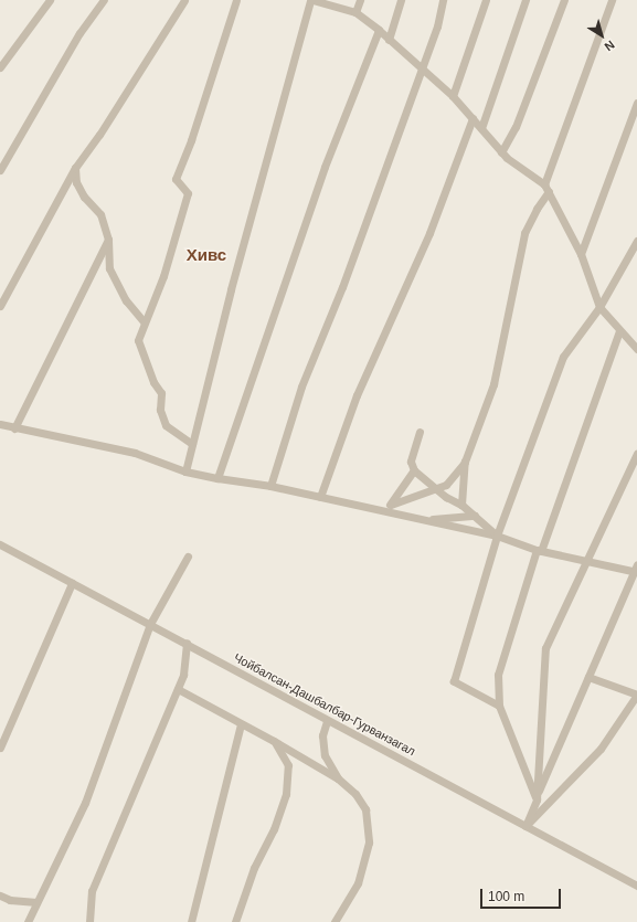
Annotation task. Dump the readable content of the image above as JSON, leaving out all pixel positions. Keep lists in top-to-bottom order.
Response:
{
  "streets": {
    "street": ["Чойбалсан-Дашбалбар-Гурванзагал"]
  },
  "districts": ["Хивс"],
  "scale_bar": "100 m",
  "north": "bottom right"
}
